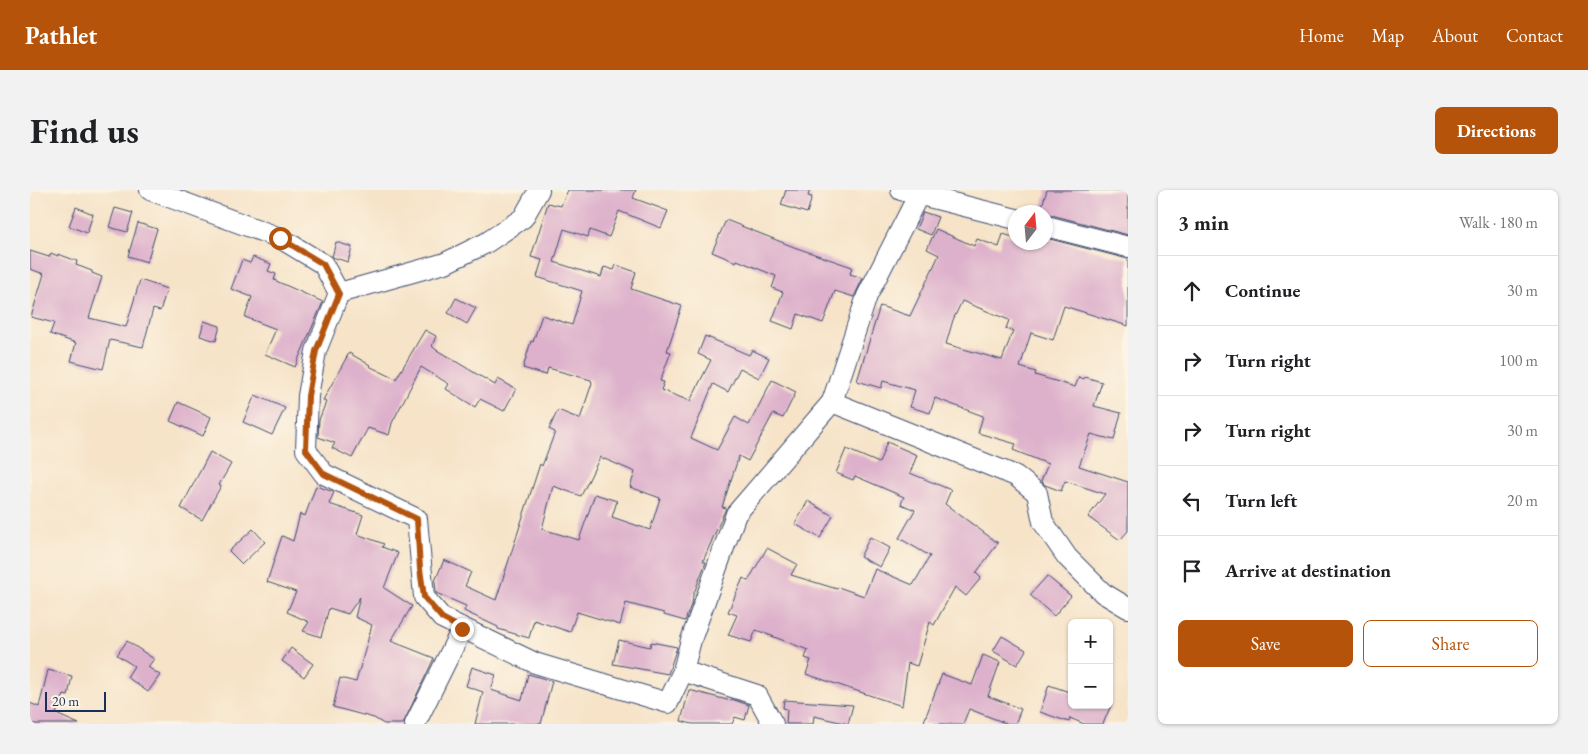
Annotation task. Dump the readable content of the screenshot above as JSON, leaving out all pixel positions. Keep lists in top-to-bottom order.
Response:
{
  "scale_bar": "20 m",
  "north": "top",
  "page": {
    "header": "Pathlet",
    "nav": [
      "Home",
      "Map",
      "About",
      "Contact"
    ],
    "buttons": [
      "Directions",
      ["Save", "Share"]
    ],
    "title": "Find us",
    "heading": ["3 min", "Walk · 180 m"],
    "list": [
      ["Continue", "30 m"],
      ["Turn right", "100 m"],
      ["Turn right", "30 m"],
      ["Turn left", "20 m"],
      "Arrive at destination"
    ],
    "map_buttons": ["+", "−"],
    "scale": "20 m"
  }
}
